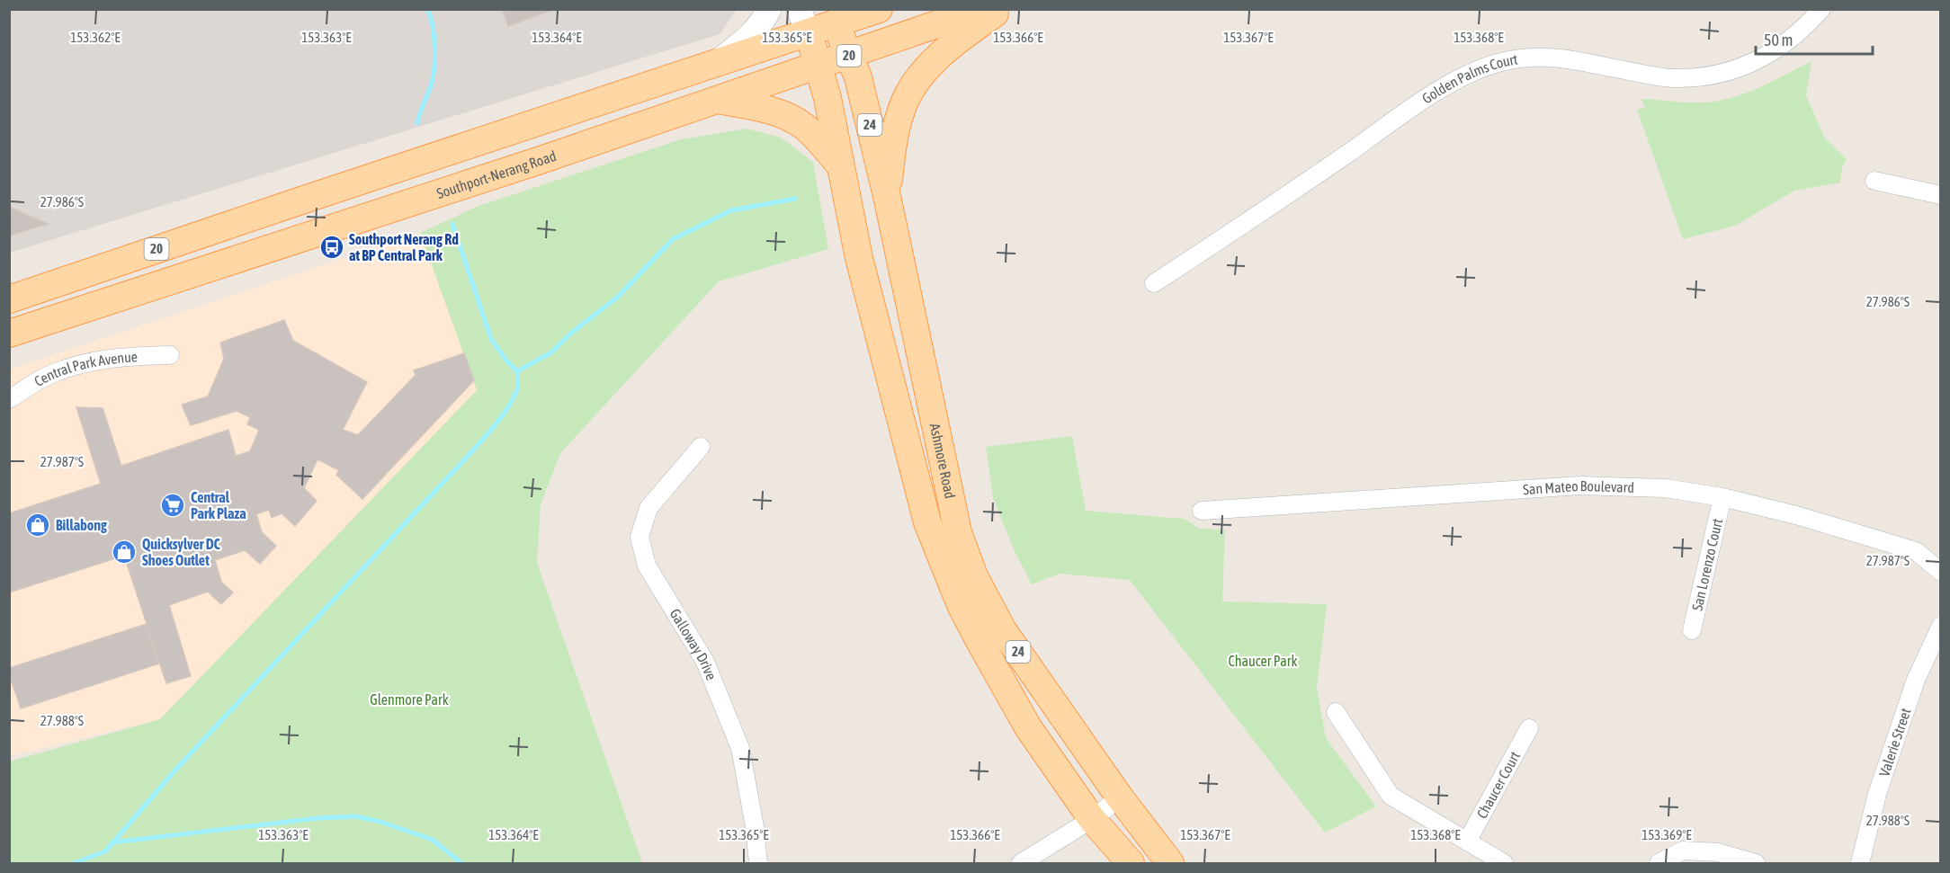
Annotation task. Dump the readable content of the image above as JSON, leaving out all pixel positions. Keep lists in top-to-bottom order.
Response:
{
  "streets": {
    "main road": [
      "20",
      "24",
      "Southport-Nerang Road",
      "Ashmore Road"
    ],
    "street": [
      "Golden Palms Court",
      "Central Park Avenue",
      "San Mateo Boulevard",
      "San Lorenzo Court",
      "Galloway Drive",
      "Valerie Street",
      "Chaucer Court"
    ]
  },
  "crossings": [
    ["20", "Ashmore Road"],
    ["Southport-Nerang Road", "Ashmore Road"],
    ["San Mateo Boulevard", "San Lorenzo Court"]
  ],
  "parks": ["Chaucer Park", "Glenmore Park"],
  "places": {
    "bus stop": ["Southport Nerang Rd at BP Central Park"],
    "supermarket": ["Central Park Plaza"],
    "shop": ["Billabong", "Quicksylver DC Shoes Outlet"]
  },
  "scale_bar": "50 m",
  "coordinates": [
    "153.362°E",
    "153.363°E",
    "153.364°E",
    "153.365°E",
    "153.366°E",
    "153.367°E",
    "153.368°E",
    "27.986°S",
    "27.987°S",
    "27.988°S",
    "153.369°E"
  ]
}
